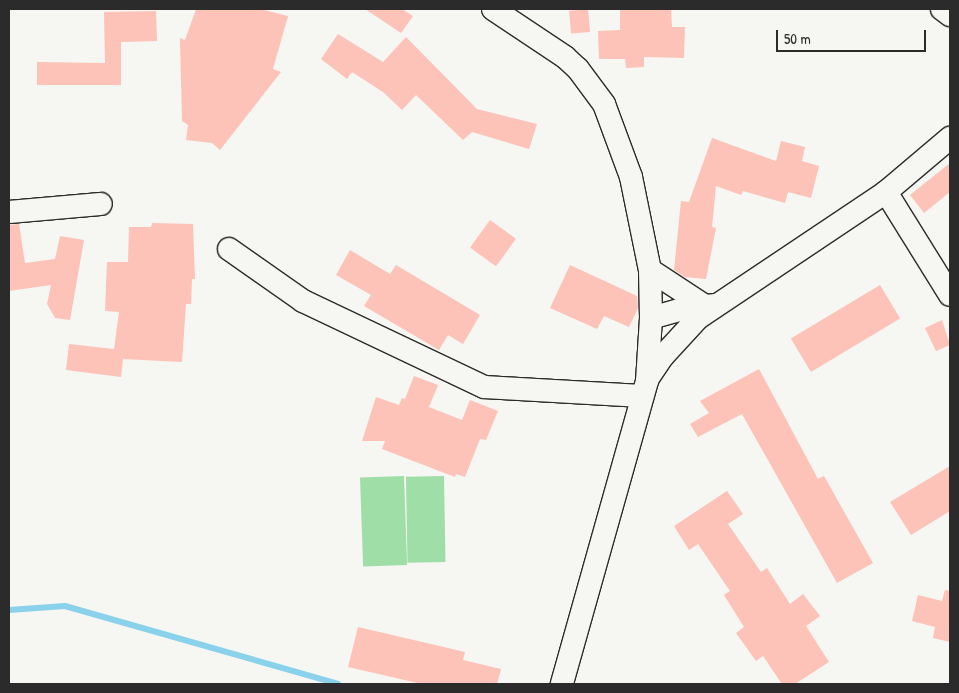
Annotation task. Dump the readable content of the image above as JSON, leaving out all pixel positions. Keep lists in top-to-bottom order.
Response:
{
  "scale_bar": "50 m"
}
